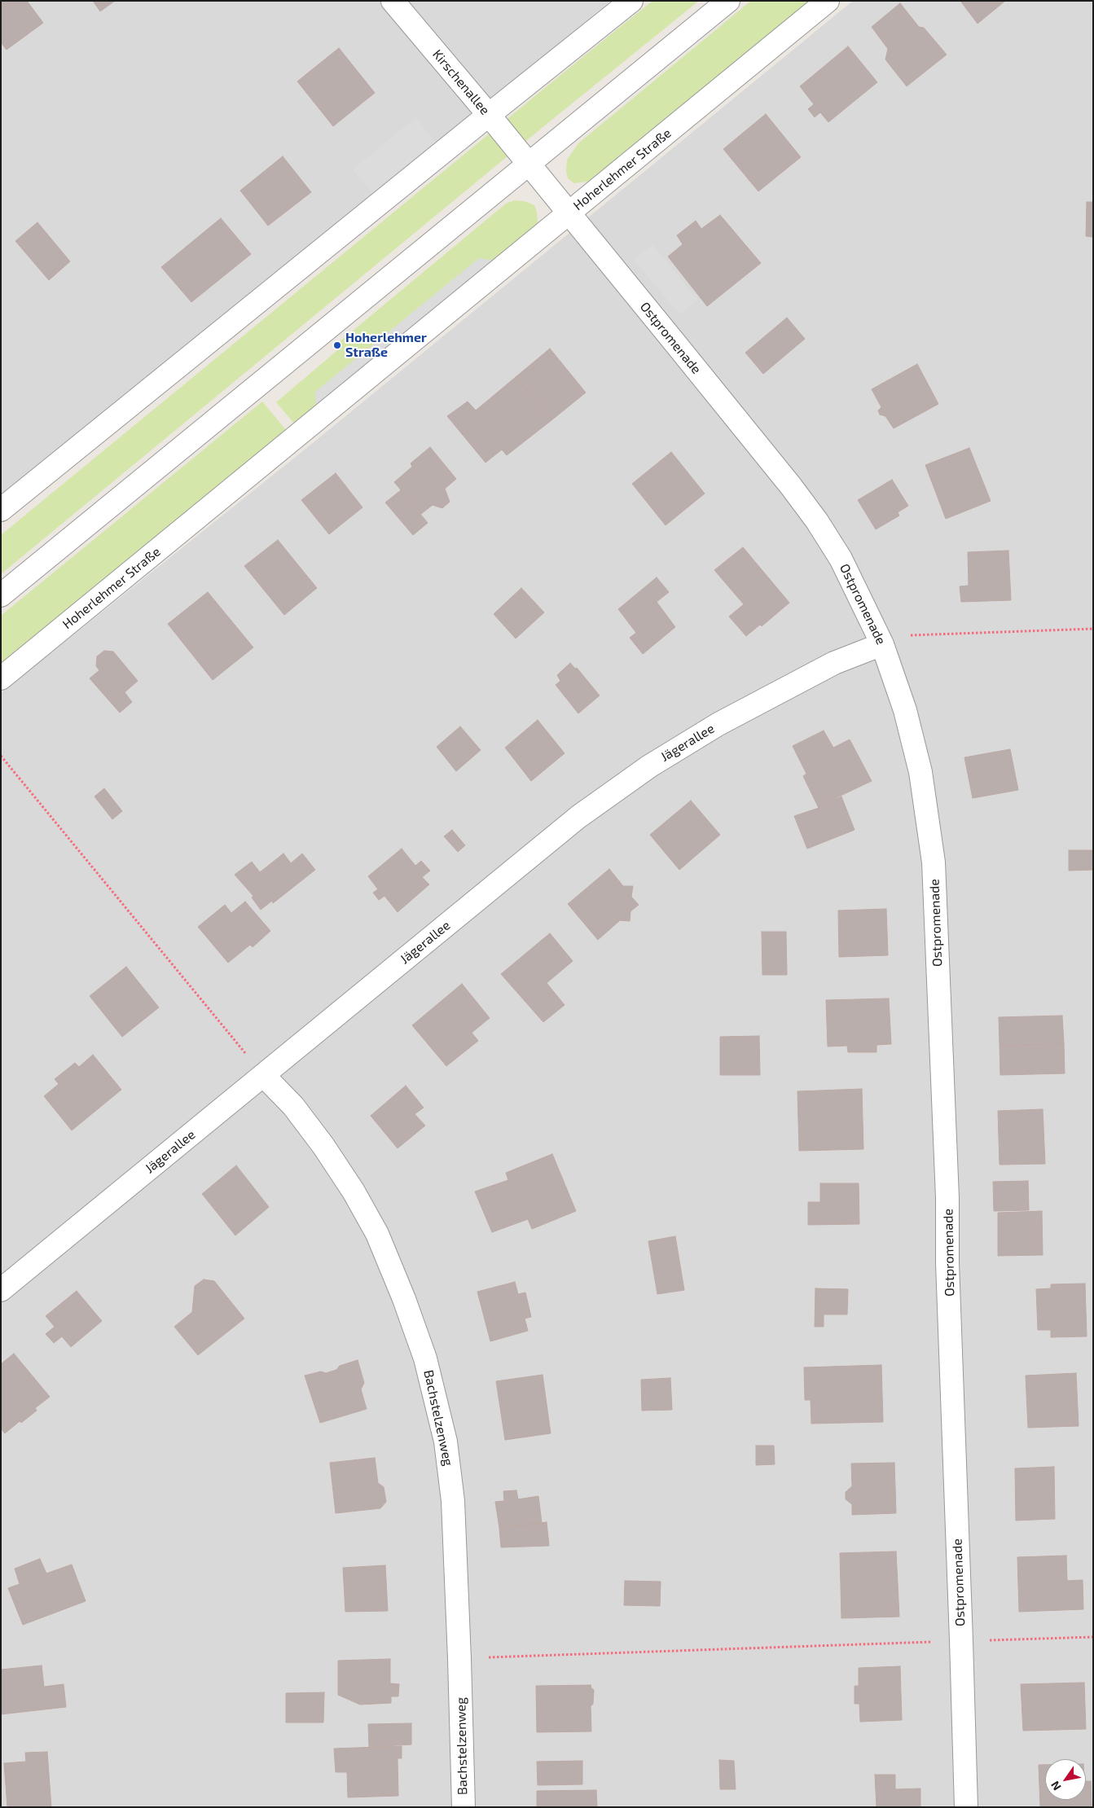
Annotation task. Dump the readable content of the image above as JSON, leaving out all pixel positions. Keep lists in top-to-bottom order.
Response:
{
  "streets": {
    "street": [
      "Kirschenallee",
      "Hoherlehmer Straße",
      "Ostpromenade",
      "Jägerallee",
      "Bachstelzenweg"
    ]
  },
  "crossings": [
    ["Kirschenallee", "Ostpromenade"],
    ["Hoherlehmer Straße", "Ostpromenade"],
    ["Ostpromenade", "Jägerallee"],
    ["Jägerallee", "Bachstelzenweg"]
  ],
  "places": ["Hoherlehmer Straße"],
  "north": "bottom left"
}
